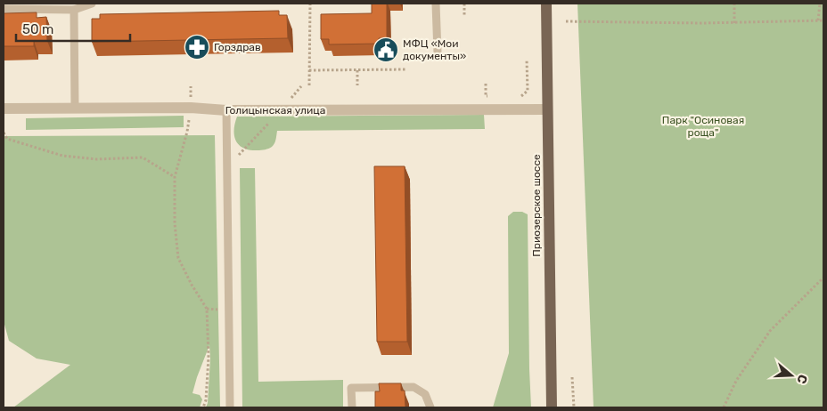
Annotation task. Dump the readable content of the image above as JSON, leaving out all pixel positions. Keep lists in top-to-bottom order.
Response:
{
  "streets": {
    "main road": ["Приозерское шоссе"],
    "street": ["Голицынская улица"]
  },
  "crossings": [
    ["Голицынская улица", "Приозерское шоссе"]
  ],
  "parks": ["Парк \"Осиновая роща\""],
  "places": {
    "pharmacy": ["Горздрав"],
    "public building": ["МФЦ «Мои документы»"]
  },
  "scale_bar": "50 m",
  "north": "right"
}
